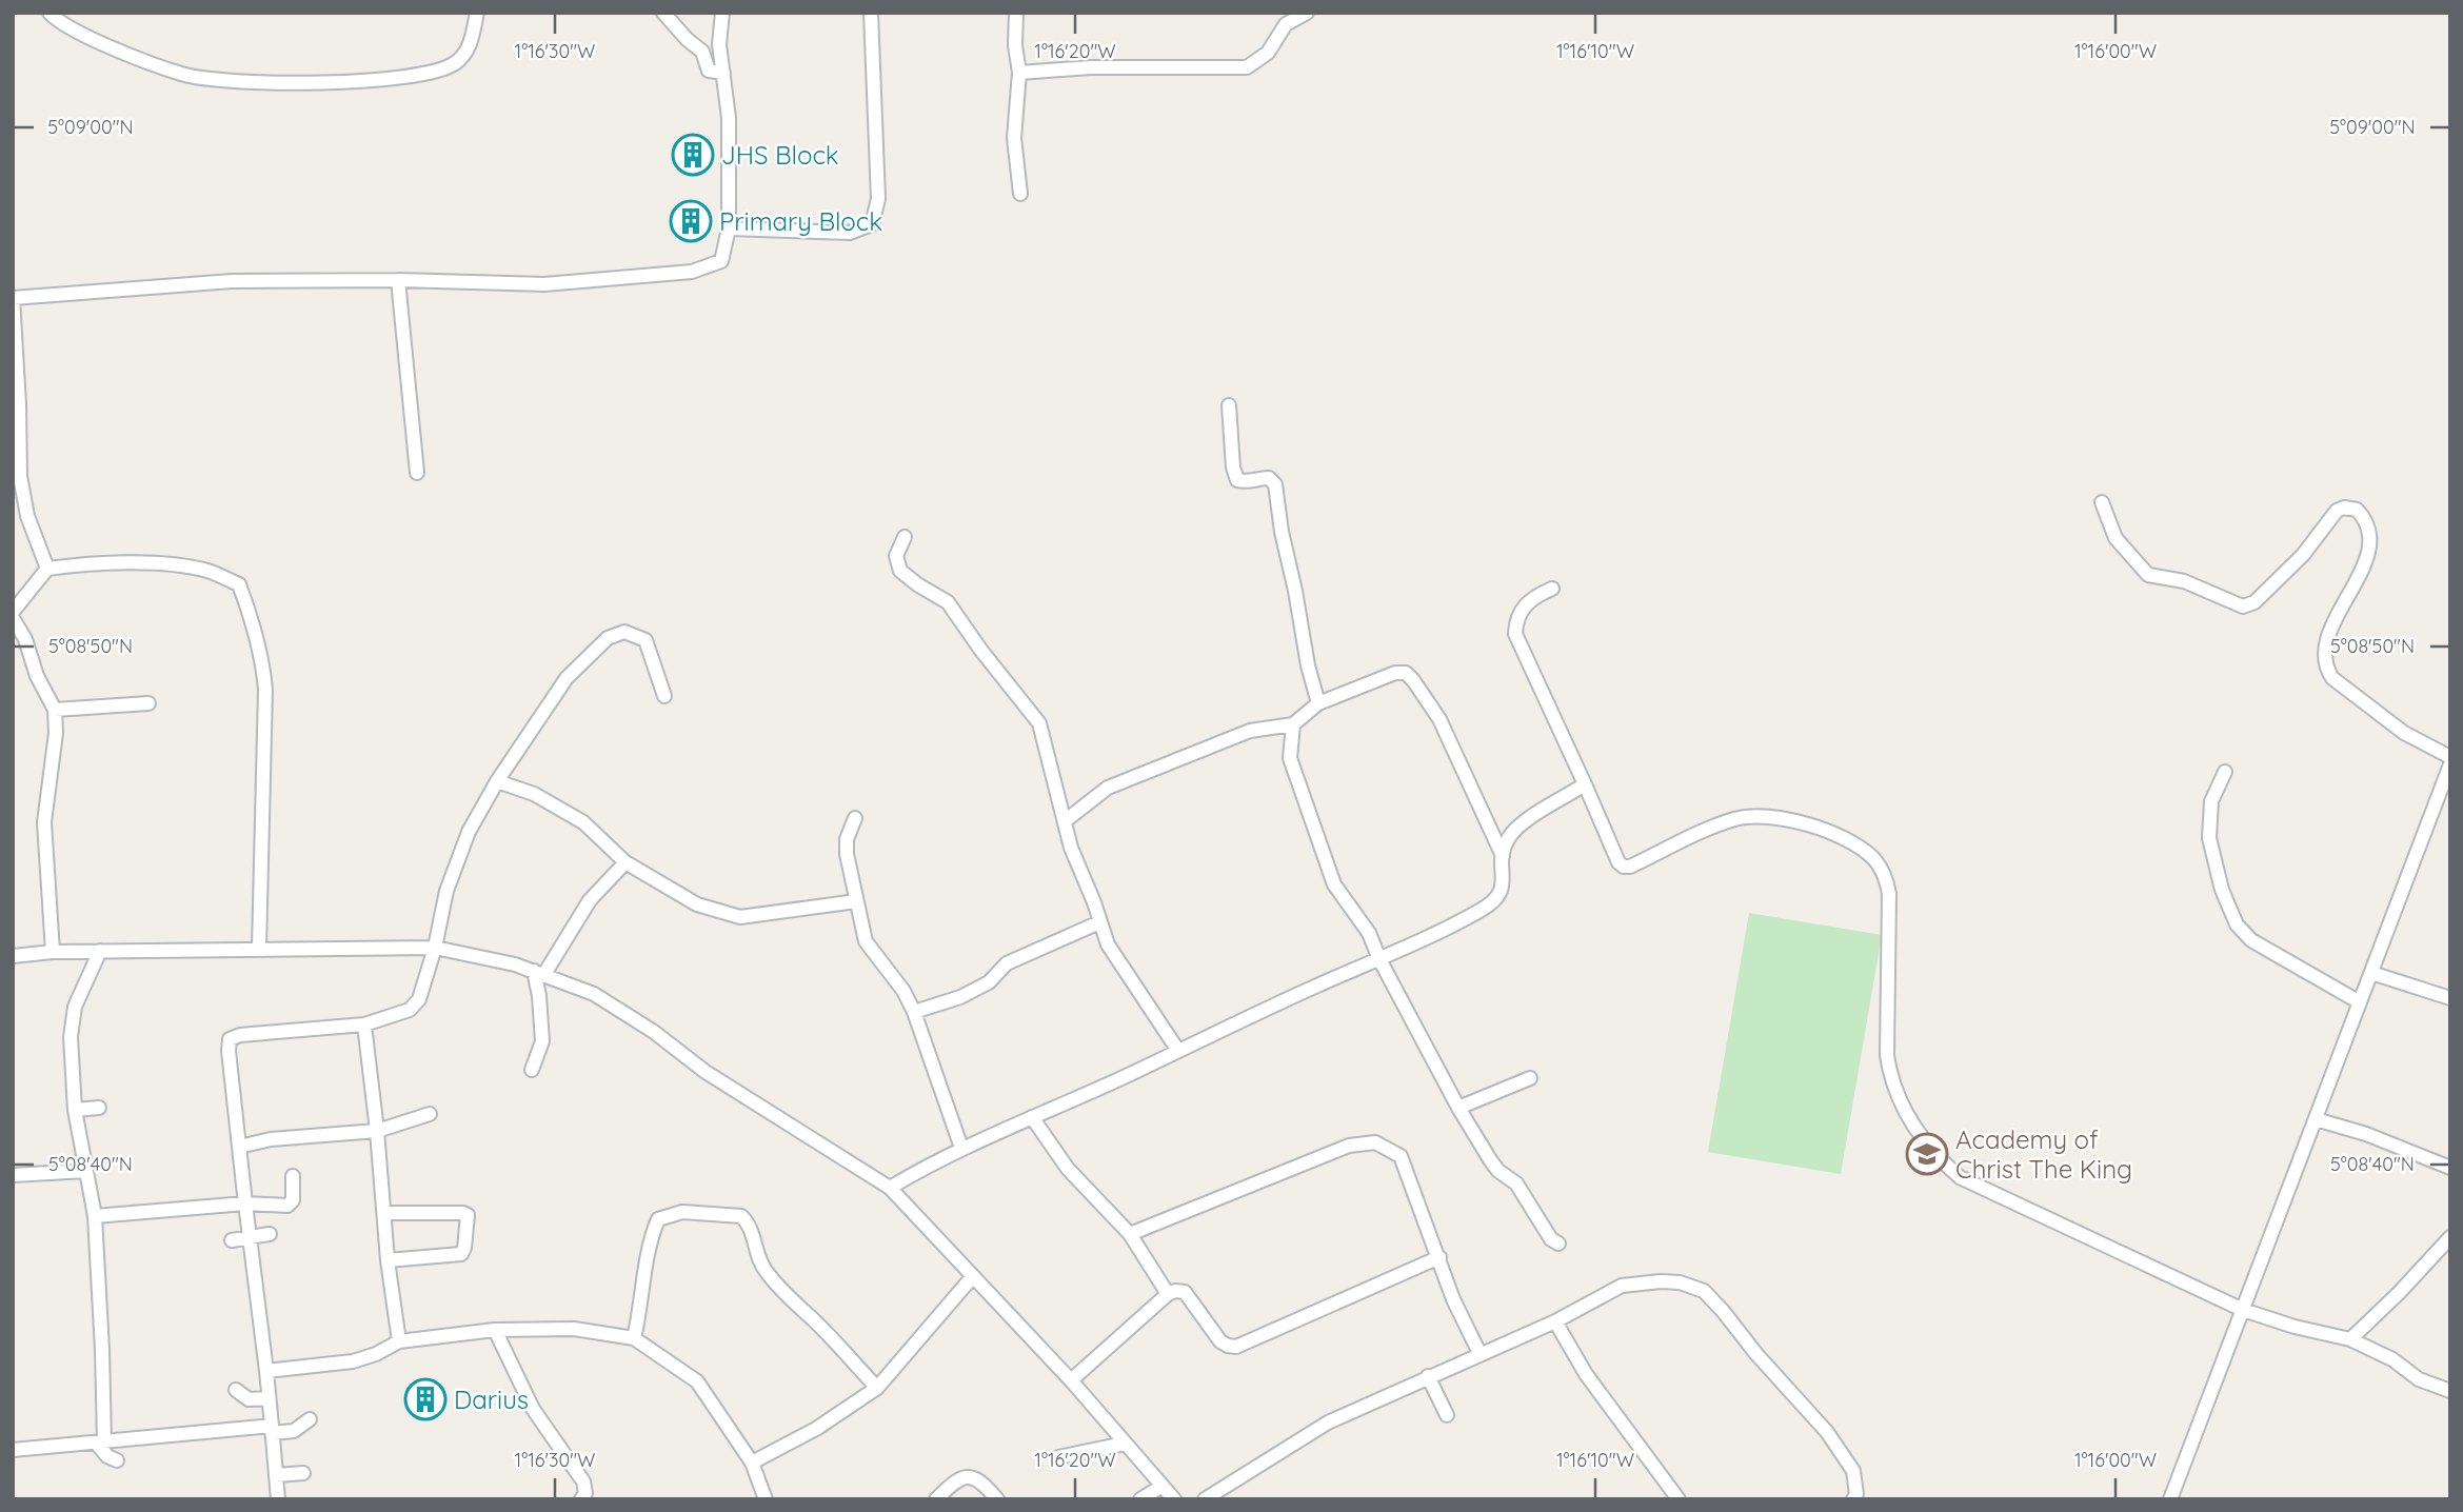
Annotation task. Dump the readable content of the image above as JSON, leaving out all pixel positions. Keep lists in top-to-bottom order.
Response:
{
  "places": {
    "building": ["JHS Block", "Primary Block", "Darius"],
    "school or university": ["Academy of Christ The King"]
  },
  "coordinates": [
    "1°16'30\"W",
    "1°16'20\"W",
    "1°16'10\"W",
    "1°16'00\"W",
    "5°09'00\"N",
    "5°08'50\"N",
    "5°08'40\"N"
  ]
}
